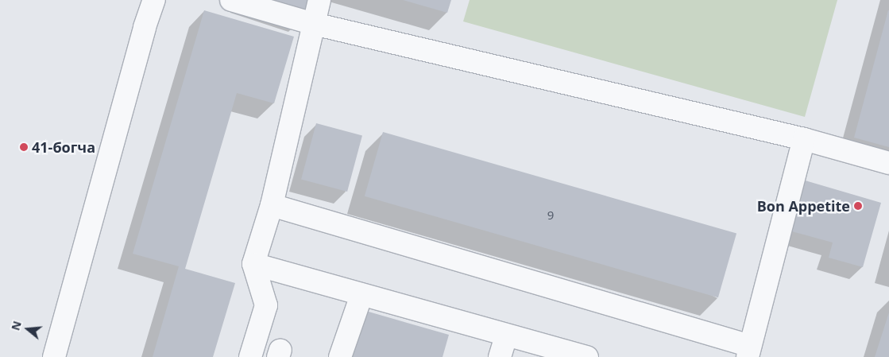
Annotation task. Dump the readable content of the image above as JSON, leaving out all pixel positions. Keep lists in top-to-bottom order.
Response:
{
  "places": ["41-богча", "Bon Appetite"],
  "house_numbers": ["9"],
  "north": "left"
}
